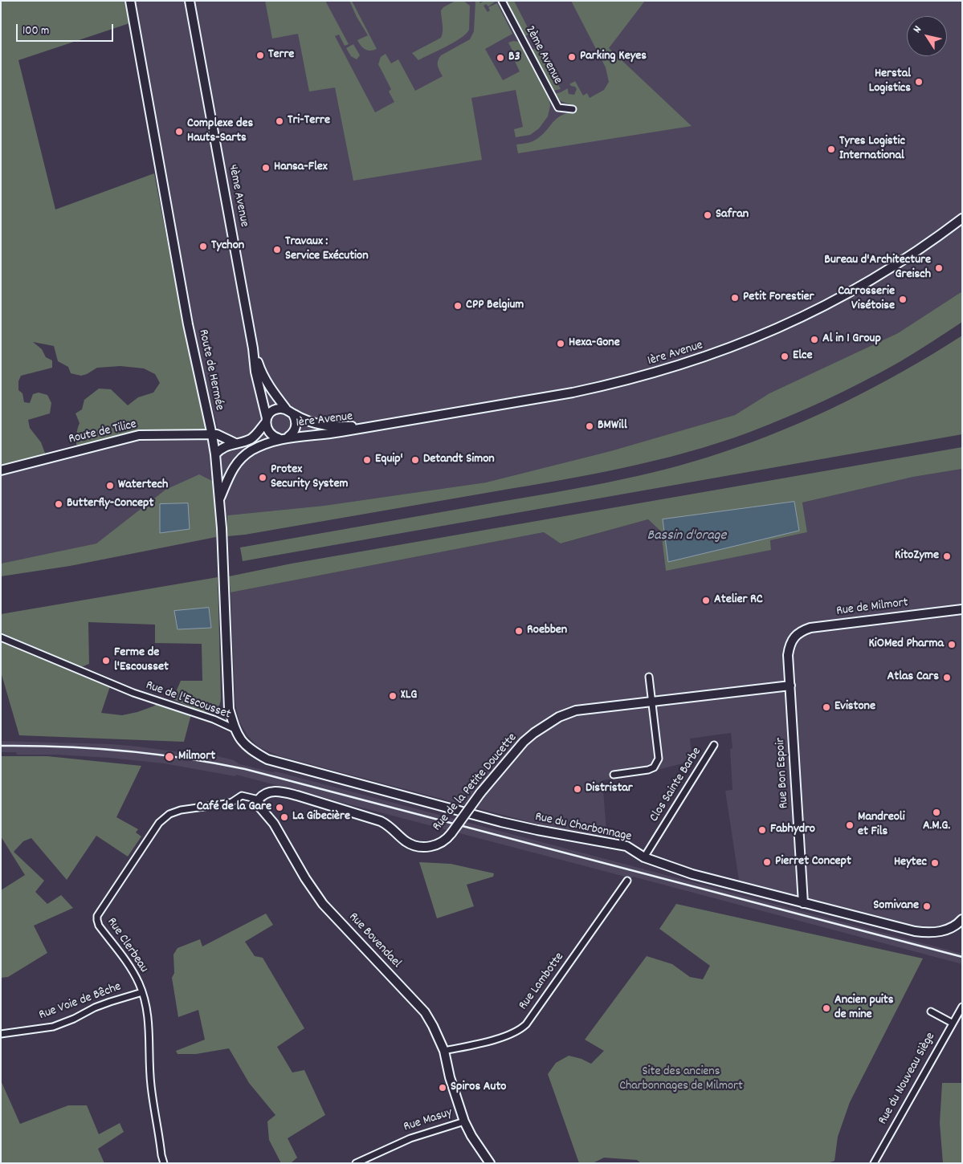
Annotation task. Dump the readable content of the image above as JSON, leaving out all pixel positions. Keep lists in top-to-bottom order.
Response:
{
  "streets": {
    "street": [
      "2ème Avenue",
      "4ème Avenue",
      "1ère Avenue",
      "Route de Hermée",
      "Route de Tilice",
      "Rue de Milmort",
      "Rue de l'Escousset",
      "Rue Bon Espoir",
      "Rue de la Petite Doucette",
      "Clos Sainte Barbe",
      "Rue du Charbonnage",
      "Rue Bovendael",
      "Rue Clerbeau",
      "Rue Lambotte",
      "Rue Voie de Bêche",
      "Rue du Nouveau Siège",
      "Rue Masuy"
    ]
  },
  "crossings": [
    ["4ème Avenue", "1ère Avenue"],
    ["1ère Avenue", "Route de Hermée"],
    ["Route de Hermée", "Route de Tilice"],
    ["Route de Hermée", "Rue de l'Escousset"],
    ["Route de Hermée", "Rue du Charbonnage"],
    ["Rue de Milmort", "Rue Bon Espoir"],
    ["Rue Bon Espoir", "Rue de la Petite Doucette"],
    ["Rue Bon Espoir", "Rue du Charbonnage"],
    ["Rue de la Petite Doucette", "Rue Bovendael"],
    ["Rue de la Petite Doucette", "Rue Clerbeau"],
    ["Clos Sainte Barbe", "Rue du Charbonnage"],
    ["Rue Bovendael", "Rue Clerbeau"],
    ["Rue Bovendael", "Rue Lambotte"],
    ["Rue Bovendael", "Rue Masuy"],
    ["Rue Clerbeau", "Rue Voie de Bêche"]
  ],
  "water": ["Bassin d'orage"],
  "parks": ["Site des anciens Charbonnages de Milmort"],
  "places": [
    "Terre",
    "Parking Keyes",
    "B3",
    "Herstal Logistics",
    "Tri-Terre",
    "Complexe des Hauts-Sarts",
    "Tyres Logistic International",
    "Hansa-Flex",
    "Safran",
    "Tychon",
    "Travaux : Service Exécution",
    "Bureau d'Architecture Greisch",
    "Petit Forestier",
    "Carrosserie Visétoise",
    "CPP Belgium",
    "Al in 1 Group",
    "Hexa-Gone",
    "Elce",
    "BMWill",
    "Equip'",
    "Detandt Simon",
    "Protex Security System",
    "Watertech",
    "Butterfly-Concept",
    "KitoZyme",
    "Atelier RC",
    "Roebben",
    "KiOMed Pharma",
    "Ferme de l'Escousset",
    "Atlas Cars",
    "XLG",
    "Evistone",
    "Milmort",
    "Distristar",
    "Café de la Gare",
    "A.M.G.",
    "La Gibecière",
    "Mandreoli et Fils",
    "Fabhydro",
    "Pierret Concept",
    "Heytec",
    "Somivane",
    "Ancien puits de mine",
    "Spiros Auto"
  ],
  "scale_bar": "100 m",
  "north": "top left"
}
